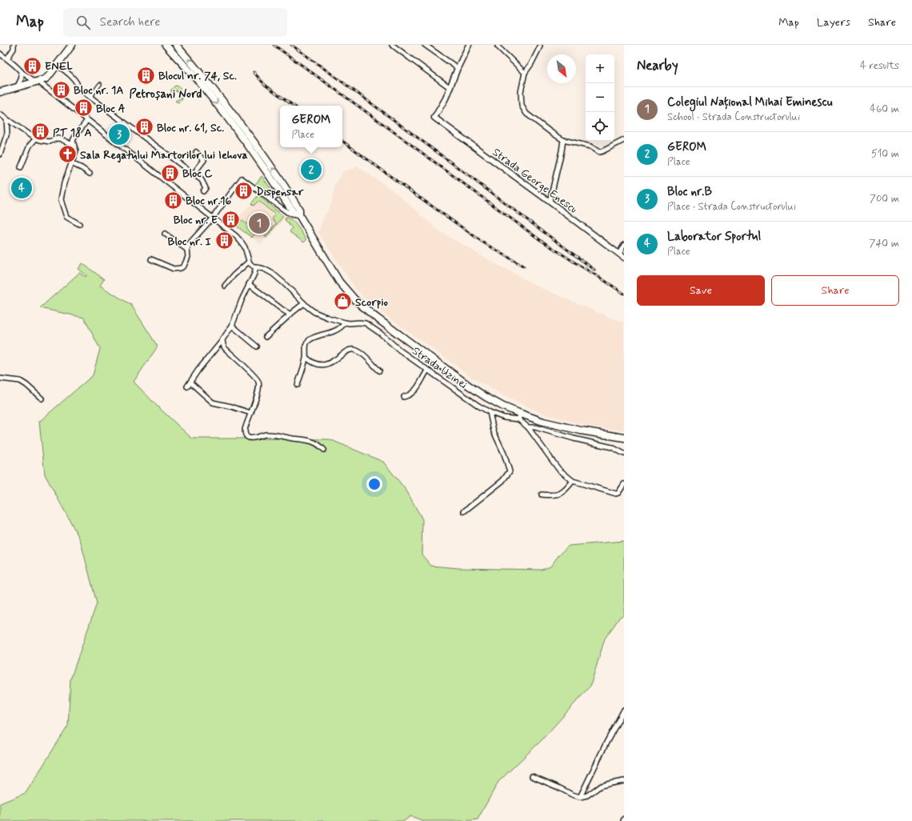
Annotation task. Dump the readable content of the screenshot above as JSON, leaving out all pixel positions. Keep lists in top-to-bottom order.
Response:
{
  "streets": {
    "street": ["Strada George Enescu", "Strada Uzinei"]
  },
  "districts": ["Petroșani Nord"],
  "places": {
    "building": [
      "ENEL",
      "Blocul nr. 74, Sc.",
      "Bloc nr. 1A",
      "Bloc A",
      "Bloc nr. 61, Sc.",
      "PT 18 A",
      "Bloc C",
      "Dispensar",
      "Bloc nr.16",
      "Bloc nr. E",
      "Bloc nr. I"
    ],
    "church": ["Sala Regatului Martorilor lui Iehova"],
    "shop": ["Scorpio"]
  },
  "north": "bottom right",
  "page": {
    "header": "Map",
    "search": "Search here",
    "nav": ["Map", "Layers", "Share"],
    "heading": ["Nearby", "4 results"],
    "map_buttons": ["+", "−"],
    "list": [
      {
        "mark": "1",
        "name": "Colegiul Național Mihai Eminescu",
        "note": "School · Strada Constructorului",
        "value": "460 m"
      },
      {
        "mark": "2",
        "name": "GEROM",
        "note": "Place",
        "value": "510 m"
      },
      {
        "mark": "3",
        "name": "Bloc nr.B",
        "note": "Place · Strada Constructorului",
        "value": "700 m"
      },
      {
        "mark": "4",
        "name": "Laborator Sportul",
        "note": "Place",
        "value": "740 m"
      }
    ],
    "popup": ["GEROM", "Place"],
    "pins": [
      "3",
      "2",
      "4",
      "1"
    ],
    "buttons": ["Save", "Share"]
  }
}
